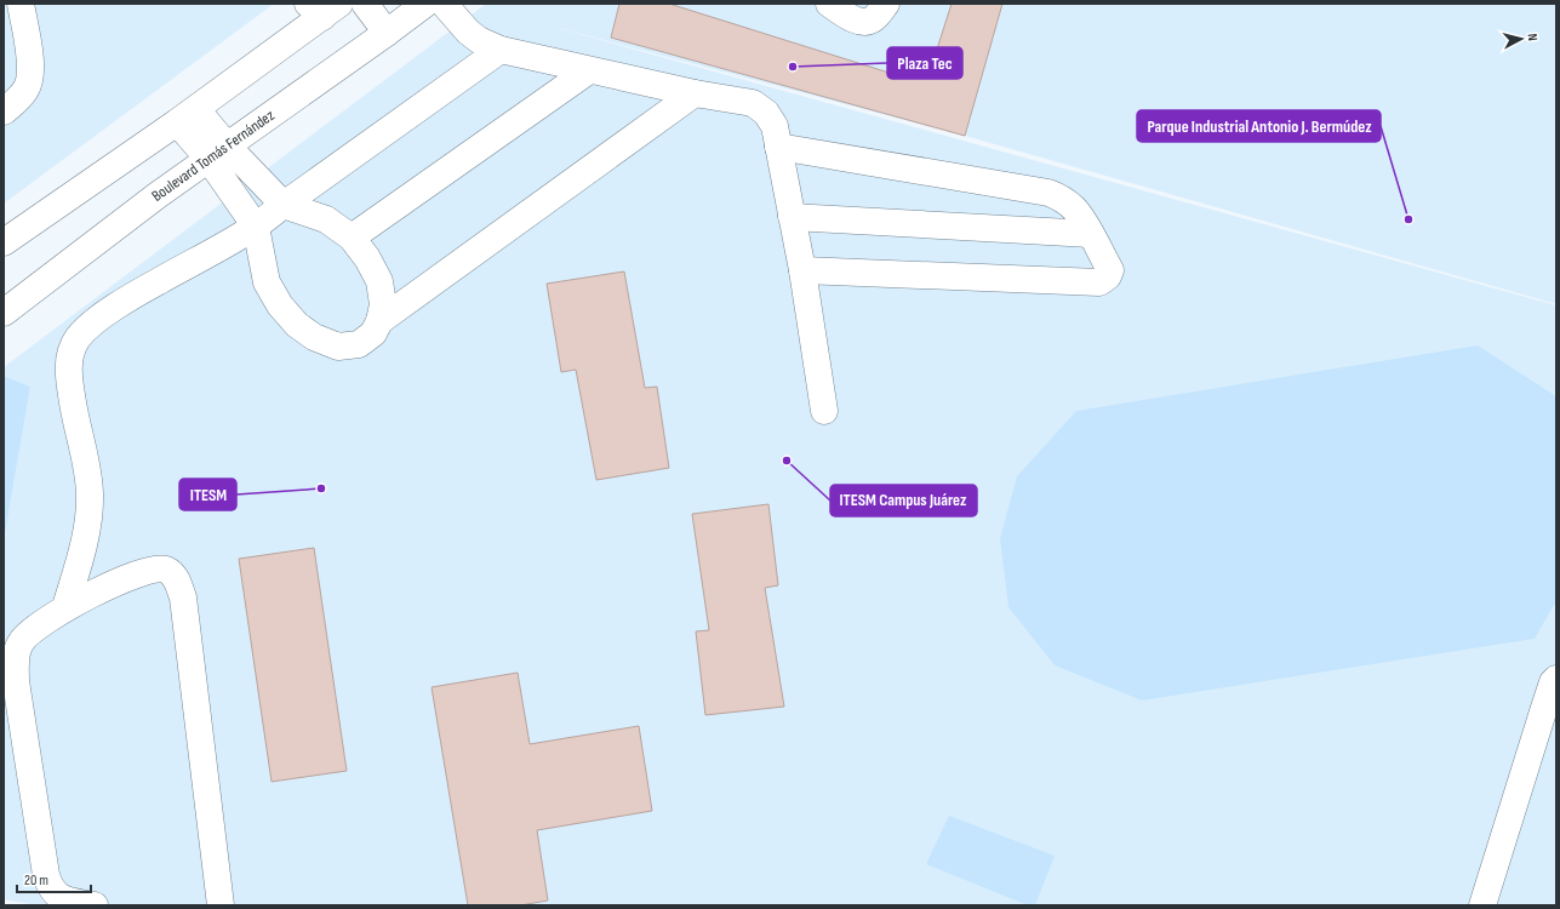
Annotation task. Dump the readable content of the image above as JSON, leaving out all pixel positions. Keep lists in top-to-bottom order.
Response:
{
  "streets": {
    "main road": ["Boulevard Tomás Fernández"]
  },
  "places": [
    "Plaza Tec",
    "Parque Industrial Antonio J. Bermúdez",
    "ITESM Campus Juárez",
    "ITESM"
  ],
  "scale_bar": "20 m",
  "north": "right"
}
